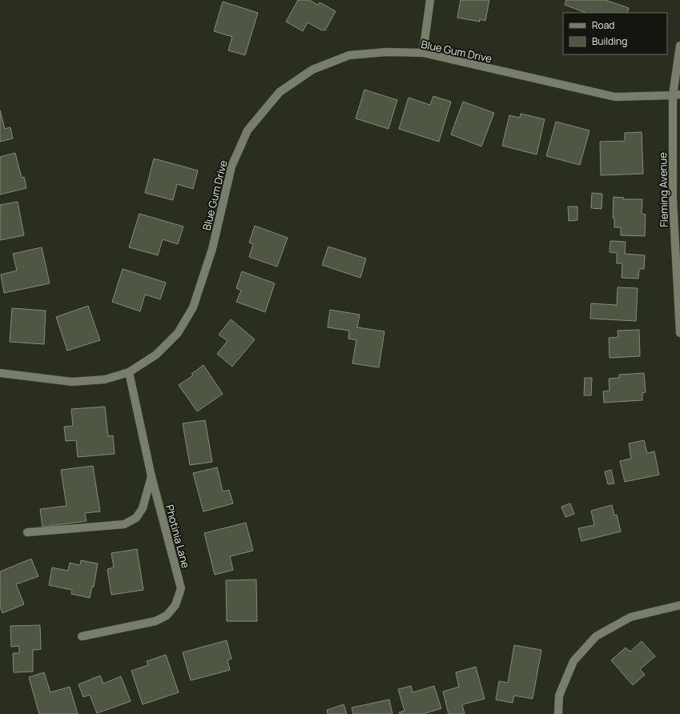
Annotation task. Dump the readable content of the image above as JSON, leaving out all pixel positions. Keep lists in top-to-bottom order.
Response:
{
  "streets": {
    "street": ["Blue Gum Drive", "Fleming Avenue", "Photinia Lane"]
  },
  "crossings": [
    ["Blue Gum Drive", "Fleming Avenue"],
    ["Blue Gum Drive", "Photinia Lane"]
  ],
  "legend": ["Road", "Building"]
}
